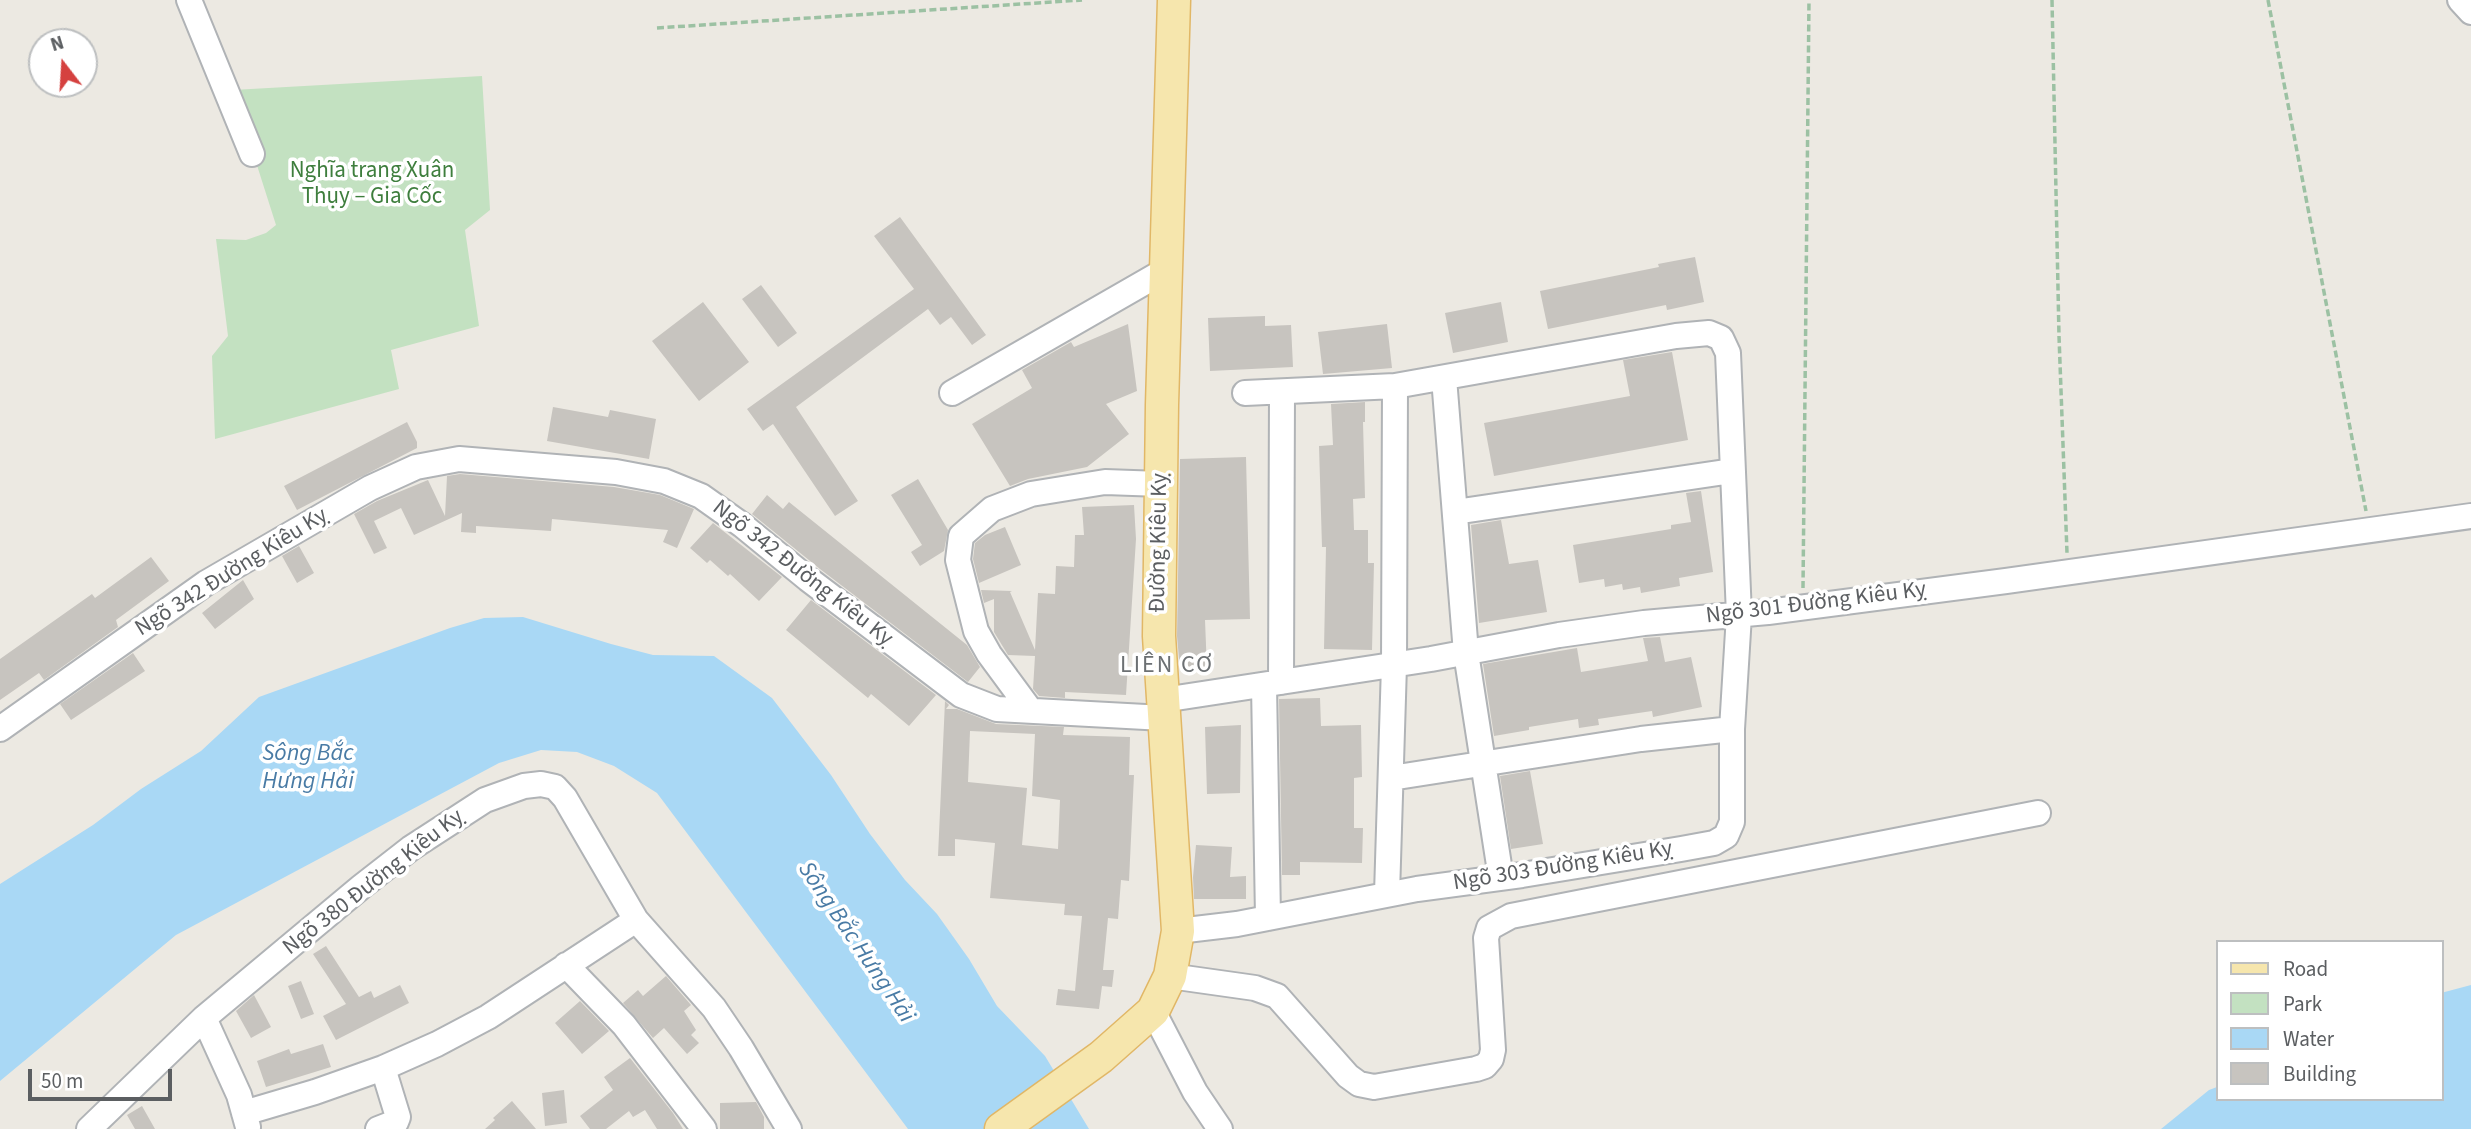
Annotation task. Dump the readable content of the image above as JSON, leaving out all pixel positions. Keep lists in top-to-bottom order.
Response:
{
  "streets": {
    "main road": ["Đường Kiêu Kỵ"],
    "street": [
      "Ngõ 342 Đường Kiêu Kỵ",
      "Ngõ 301 Đường Kiêu Kỵ",
      "Ngõ 303 Đường Kiêu Kỵ",
      "Ngõ 380 Đường Kiêu Kỵ"
    ]
  },
  "crossings": [
    ["Đường Kiêu Kỵ", "Ngõ 342 Đường Kiêu Kỵ"],
    ["Đường Kiêu Kỵ", "Ngõ 301 Đường Kiêu Kỵ"],
    ["Đường Kiêu Kỵ", "Ngõ 303 Đường Kiêu Kỵ"],
    ["Ngõ 342 Đường Kiêu Kỵ", "Ngõ 301 Đường Kiêu Kỵ"],
    ["Ngõ 301 Đường Kiêu Kỵ", "Ngõ 303 Đường Kiêu Kỵ"]
  ],
  "districts": ["LIÊN CƠ"],
  "water": ["Sông Bắc Hưng Hải"],
  "parks": ["Nghĩa trang Xuân Thụy – Gia Cốc"],
  "legend": [
    "Road",
    "Park",
    "Water",
    "Building"
  ],
  "scale_bar": "50 m",
  "north": "top"
}
